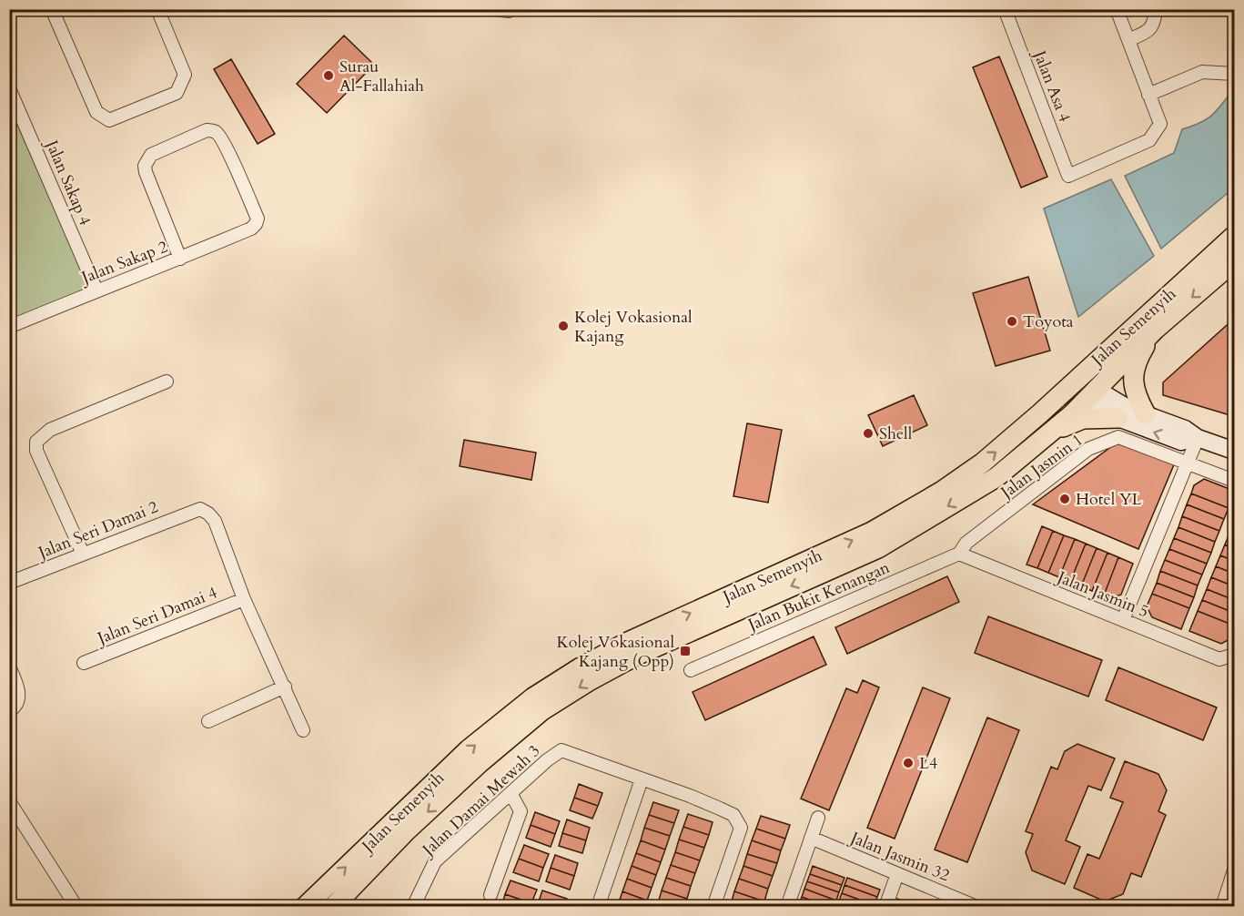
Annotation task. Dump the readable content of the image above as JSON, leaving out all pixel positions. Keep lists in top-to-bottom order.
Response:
{
  "streets": {
    "main road": ["Jalan Semenyih"],
    "street": [
      "Jalan Asa 4",
      "Jalan Sakap 4",
      "Jalan Sakap 2",
      "Jalan Jasmin 1",
      "Jalan Seri Damai 2",
      "Jalan Jasmin 5",
      "Jalan Bukit Kenangan",
      "Jalan Seri Damai 4",
      "Jalan Damai Mewah 3",
      "Jalan Jasmin 32"
    ]
  },
  "crossings": [
    ["Jalan Sakap 4", "Jalan Sakap 2"],
    ["Jalan Jasmin 1", "Jalan Jasmin 5"],
    ["Jalan Jasmin 1", "Jalan Bukit Kenangan"],
    ["Jalan Seri Damai 2", "Jalan Seri Damai 4"],
    ["Jalan Jasmin 5", "Jalan Bukit Kenangan"]
  ],
  "places": {
    "other": [
      "Surau Al-Fallahiah",
      "Toyota",
      "Kolej Vokasional Kajang",
      "Shell",
      "Hotel YL",
      "L4"
    ],
    "transit": ["Kolej Vokasional Kajang (Opp)"]
  }
}
